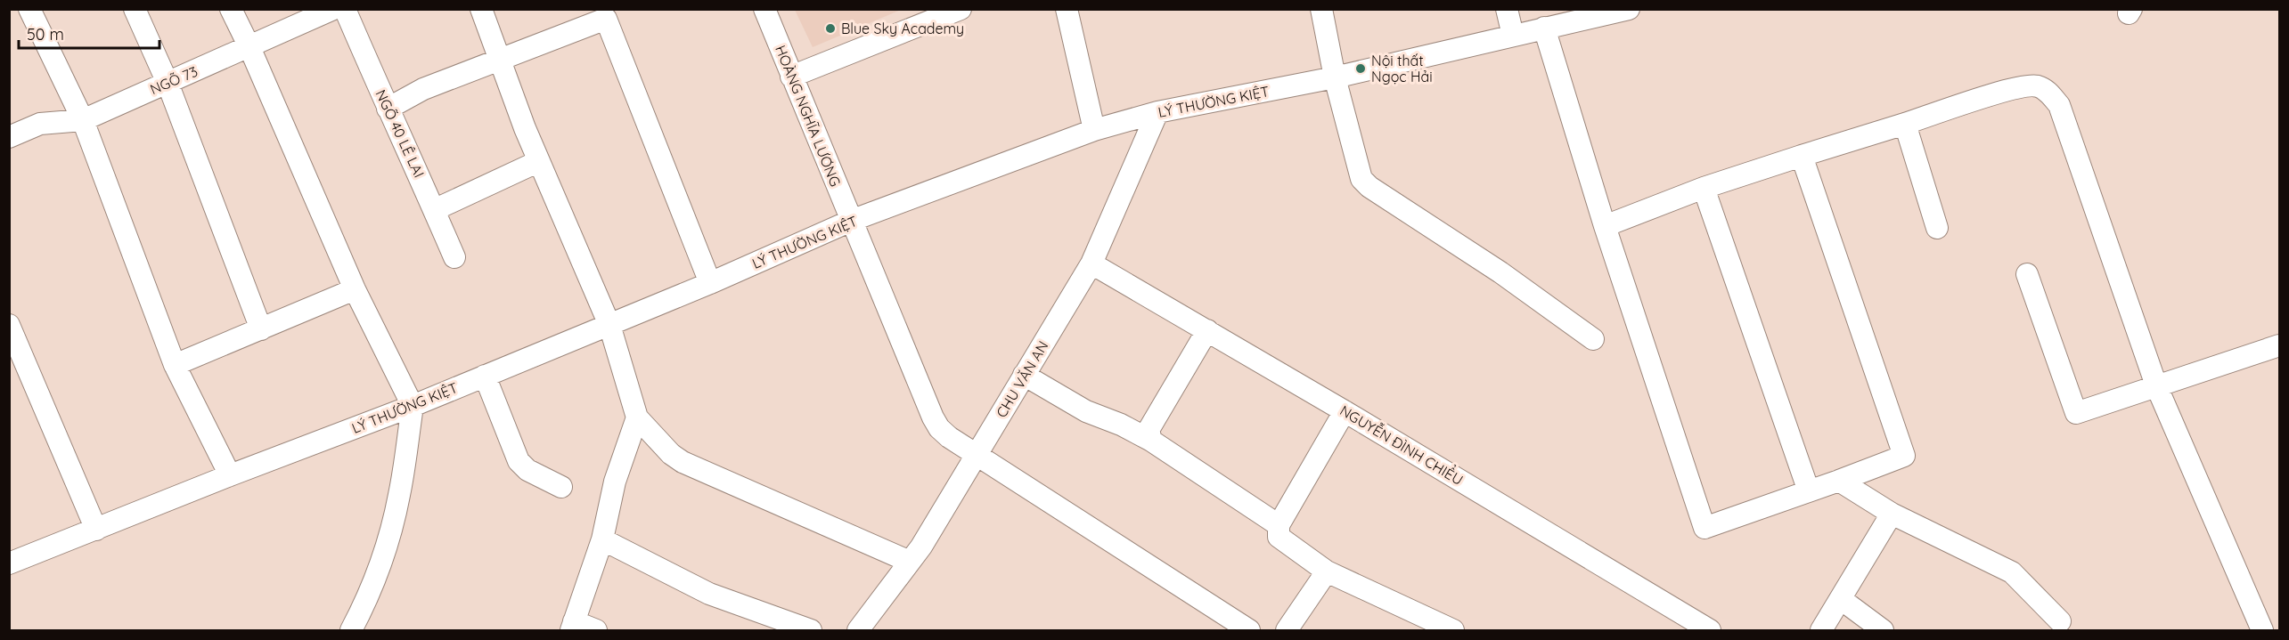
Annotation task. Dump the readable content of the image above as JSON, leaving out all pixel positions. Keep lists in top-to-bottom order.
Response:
{
  "streets": {
    "street": [
      "NGÕ 73",
      "LÝ THƯỜNG KIỆT",
      "HOÀNG NGHĨA LƯƠNG",
      "NGÕ 40 LÊ LAI",
      "CHU VĂN AN",
      "NGUYỄN ĐÌNH CHIỂU"
    ]
  },
  "crossings": [
    ["LÝ THƯỜNG KIỆT", "HOÀNG NGHĨA LƯƠNG"],
    ["LÝ THƯỜNG KIỆT", "CHU VĂN AN"],
    ["HOÀNG NGHĨA LƯƠNG", "CHU VĂN AN"],
    ["CHU VĂN AN", "NGUYỄN ĐÌNH CHIỂU"]
  ],
  "places": ["Blue Sky Academy", "Nội thất Ngọc Hải"],
  "scale_bar": "50 m"
}
